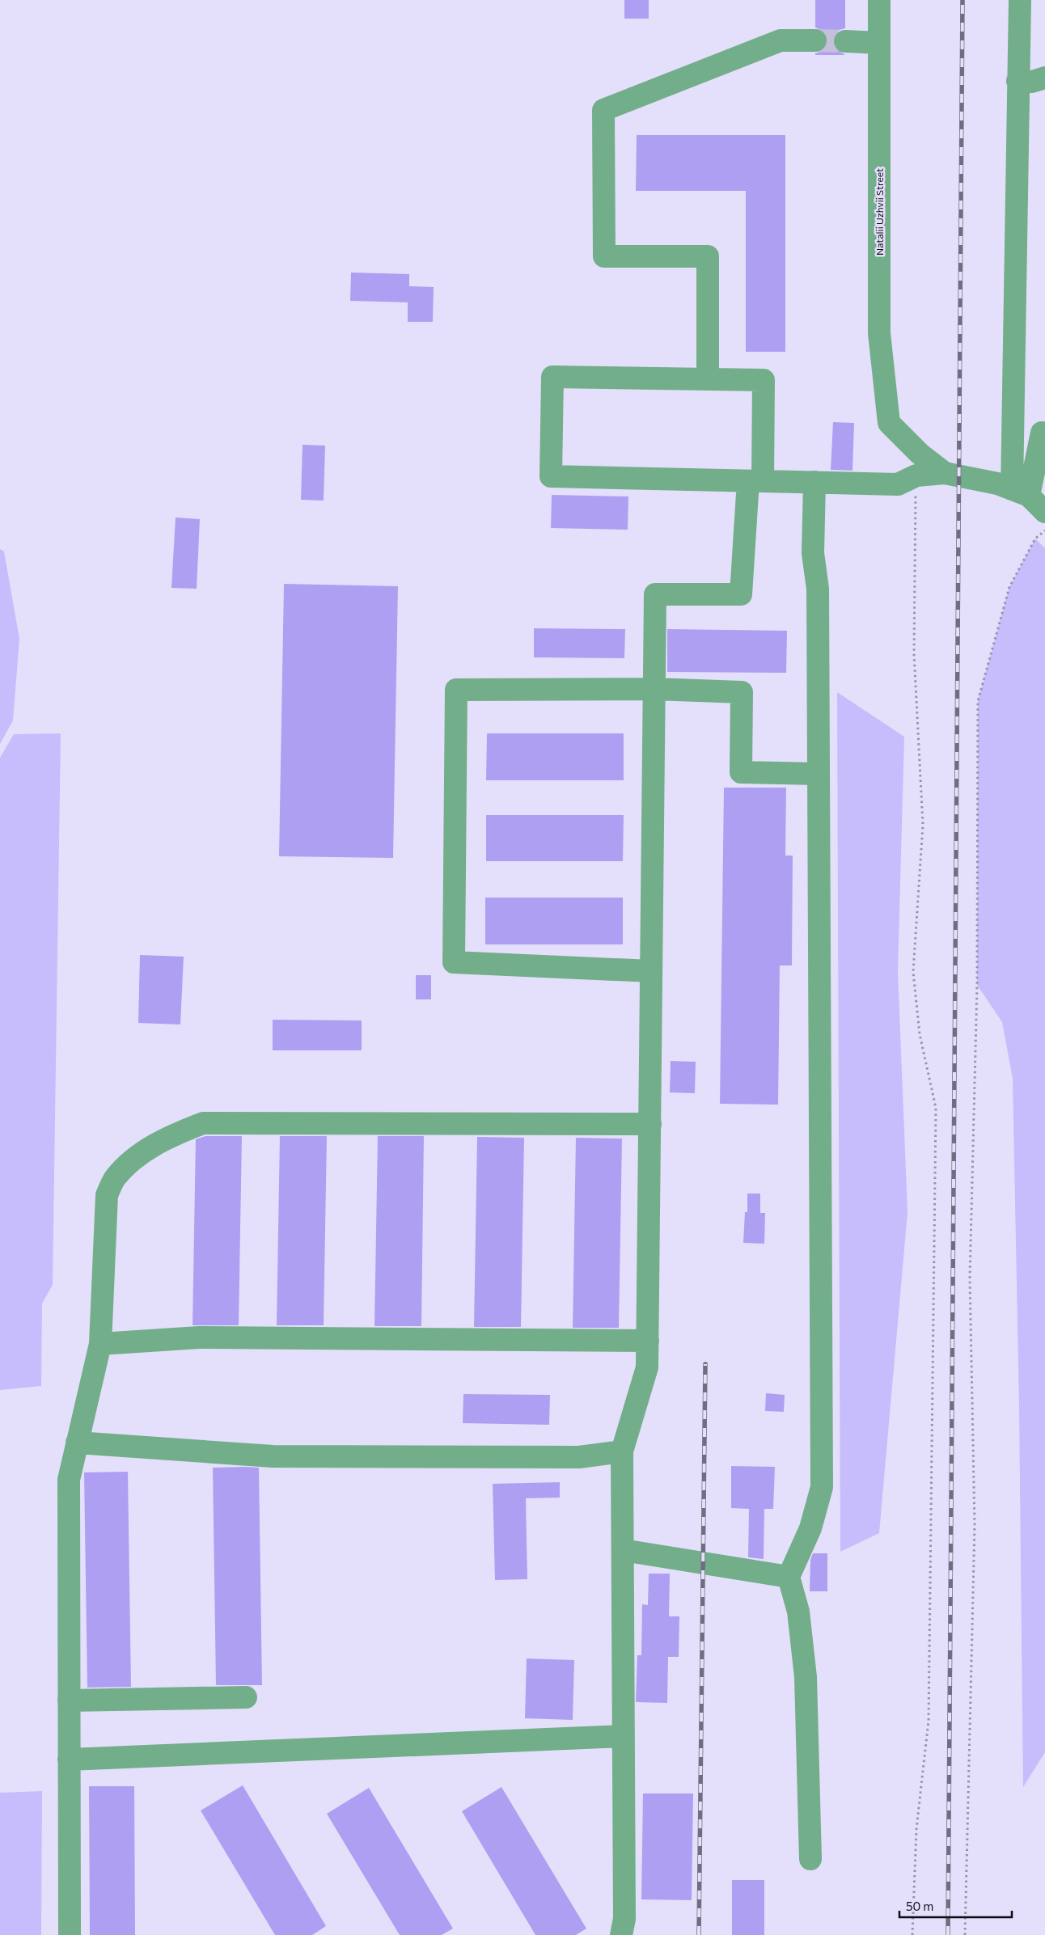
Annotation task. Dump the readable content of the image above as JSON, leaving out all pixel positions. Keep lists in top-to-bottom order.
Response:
{
  "streets": {
    "street": ["Natalii Uzhvii Street"]
  },
  "scale_bar": "50 m"
}
